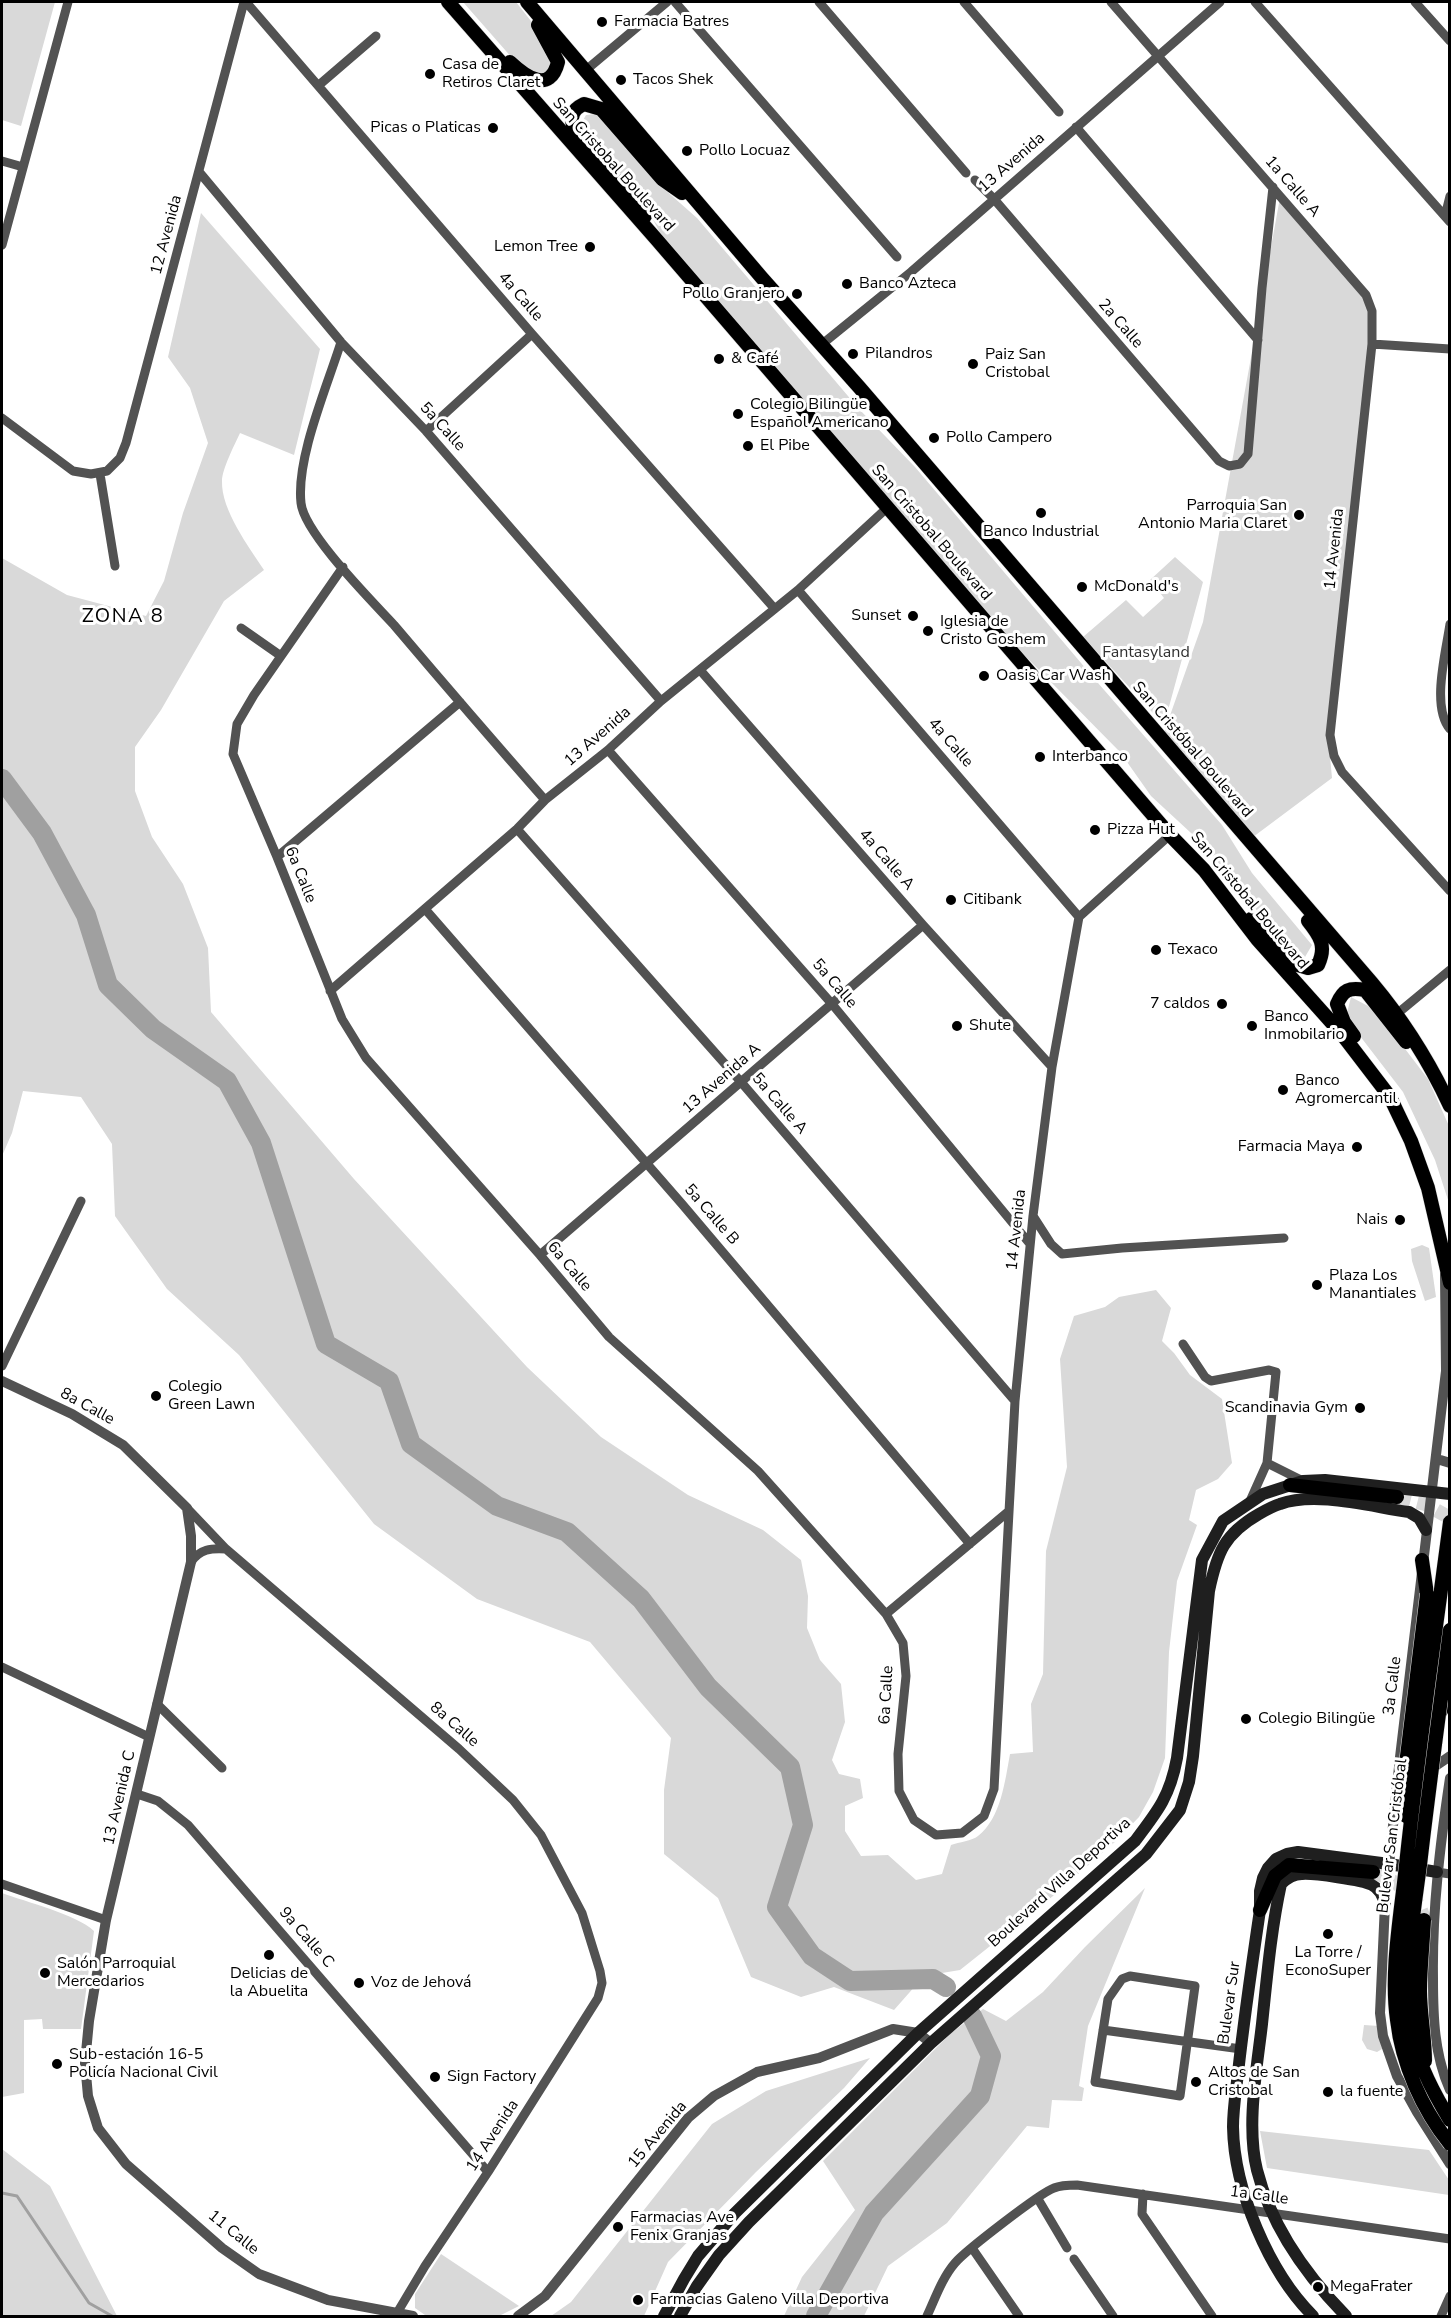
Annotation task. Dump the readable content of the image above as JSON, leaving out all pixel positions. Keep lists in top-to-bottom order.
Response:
{
  "streets": {
    "main road": [
      "San Cristobal Boulevard",
      "San Cristóbal Boulevard",
      "Bulevar San Cristóbal",
      "Boulevard Villa Deportiva",
      "Bulevar Sur"
    ],
    "street": [
      "13 Avenida",
      "1a Calle A",
      "12 Avenida",
      "4a Calle",
      "2a Calle",
      "5a Calle",
      "14 Avenida",
      "4a Calle A",
      "6a Calle",
      "13 Avenida A",
      "5a Calle A",
      "5a Calle B",
      "8a Calle",
      "3a Calle",
      "13 Avenida C",
      "9a Calle C",
      "15 Avenida",
      "1a Calle",
      "11 Calle"
    ]
  },
  "crossings": [
    ["13 Avenida", "San Cristobal Boulevard"],
    ["13 Avenida", "1a Calle A"],
    ["13 Avenida", "4a Calle"],
    ["13 Avenida", "2a Calle"],
    ["13 Avenida", "5a Calle"],
    ["13 Avenida", "San Cristóbal Boulevard"],
    ["13 Avenida", "4a Calle A"],
    ["13 Avenida", "6a Calle"],
    ["13 Avenida", "5a Calle A"],
    ["13 Avenida", "5a Calle B"],
    ["San Cristobal Boulevard", "3a Calle"],
    ["1a Calle A", "14 Avenida"],
    ["12 Avenida", "4a Calle"],
    ["12 Avenida", "5a Calle"],
    ["4a Calle", "14 Avenida"],
    ["5a Calle", "14 Avenida"],
    ["5a Calle", "13 Avenida A"],
    ["14 Avenida", "4a Calle A"],
    ["14 Avenida", "6a Calle"],
    ["14 Avenida", "5a Calle A"],
    ["14 Avenida", "8a Calle"],
    ["14 Avenida", "9a Calle C"],
    ["14 Avenida", "11 Calle"],
    ["4a Calle A", "13 Avenida A"],
    ["6a Calle", "13 Avenida A"],
    ["13 Avenida A", "5a Calle A"],
    ["13 Avenida A", "5a Calle B"],
    ["8a Calle", "13 Avenida C"],
    ["3a Calle", "Boulevard Villa Deportiva"],
    ["3a Calle", "Bulevar Sur"],
    ["13 Avenida C", "9a Calle C"],
    ["13 Avenida C", "11 Calle"],
    ["Boulevard Villa Deportiva", "15 Avenida"],
    ["Bulevar Sur", "1a Calle"]
  ],
  "districts": ["ZONA 8"],
  "parks": ["Fantasyland"],
  "places": [
    "Farmacia Batres",
    "Casa de Retiros Claret",
    "Tacos Shek",
    "Picas o Platicas",
    "Pollo Locuaz",
    "Lemon Tree",
    "Banco Azteca",
    "Pollo Granjero",
    "Pilandros",
    "& Café",
    "Paiz San Cristobal",
    "Colegio Bilingüe Español Americano",
    "Pollo Campero",
    "El Pibe",
    "Banco Industrial",
    "Parroquia San Antonio Maria Claret",
    "McDonald's",
    "Sunset",
    "Iglesia de Cristo Goshem",
    "Oasis Car Wash",
    "Interbanco",
    "Pizza Hut",
    "Citibank",
    "Texaco",
    "7 caldos",
    "Shute",
    "Banco Inmobilario",
    "Banco Agromercantil",
    "Farmacia Maya",
    "Nais",
    "Plaza Los Manantiales",
    "Colegio Green Lawn",
    "Scandinavia Gym",
    "Colegio Bilingüe",
    "La Torre / EconoSuper",
    "Delicias de la Abuelita",
    "Salón Parroquial Mercedarios",
    "Voz de Jehová",
    "Sub-estación 16-5 Policía Nacional Civil",
    "Sign Factory",
    "Altos de San Cristobal",
    "la fuente",
    "Farmacias Ave Fenix Granjas",
    "MegaFrater",
    "Farmacias Galeno Villa Deportiva"
  ]
}
